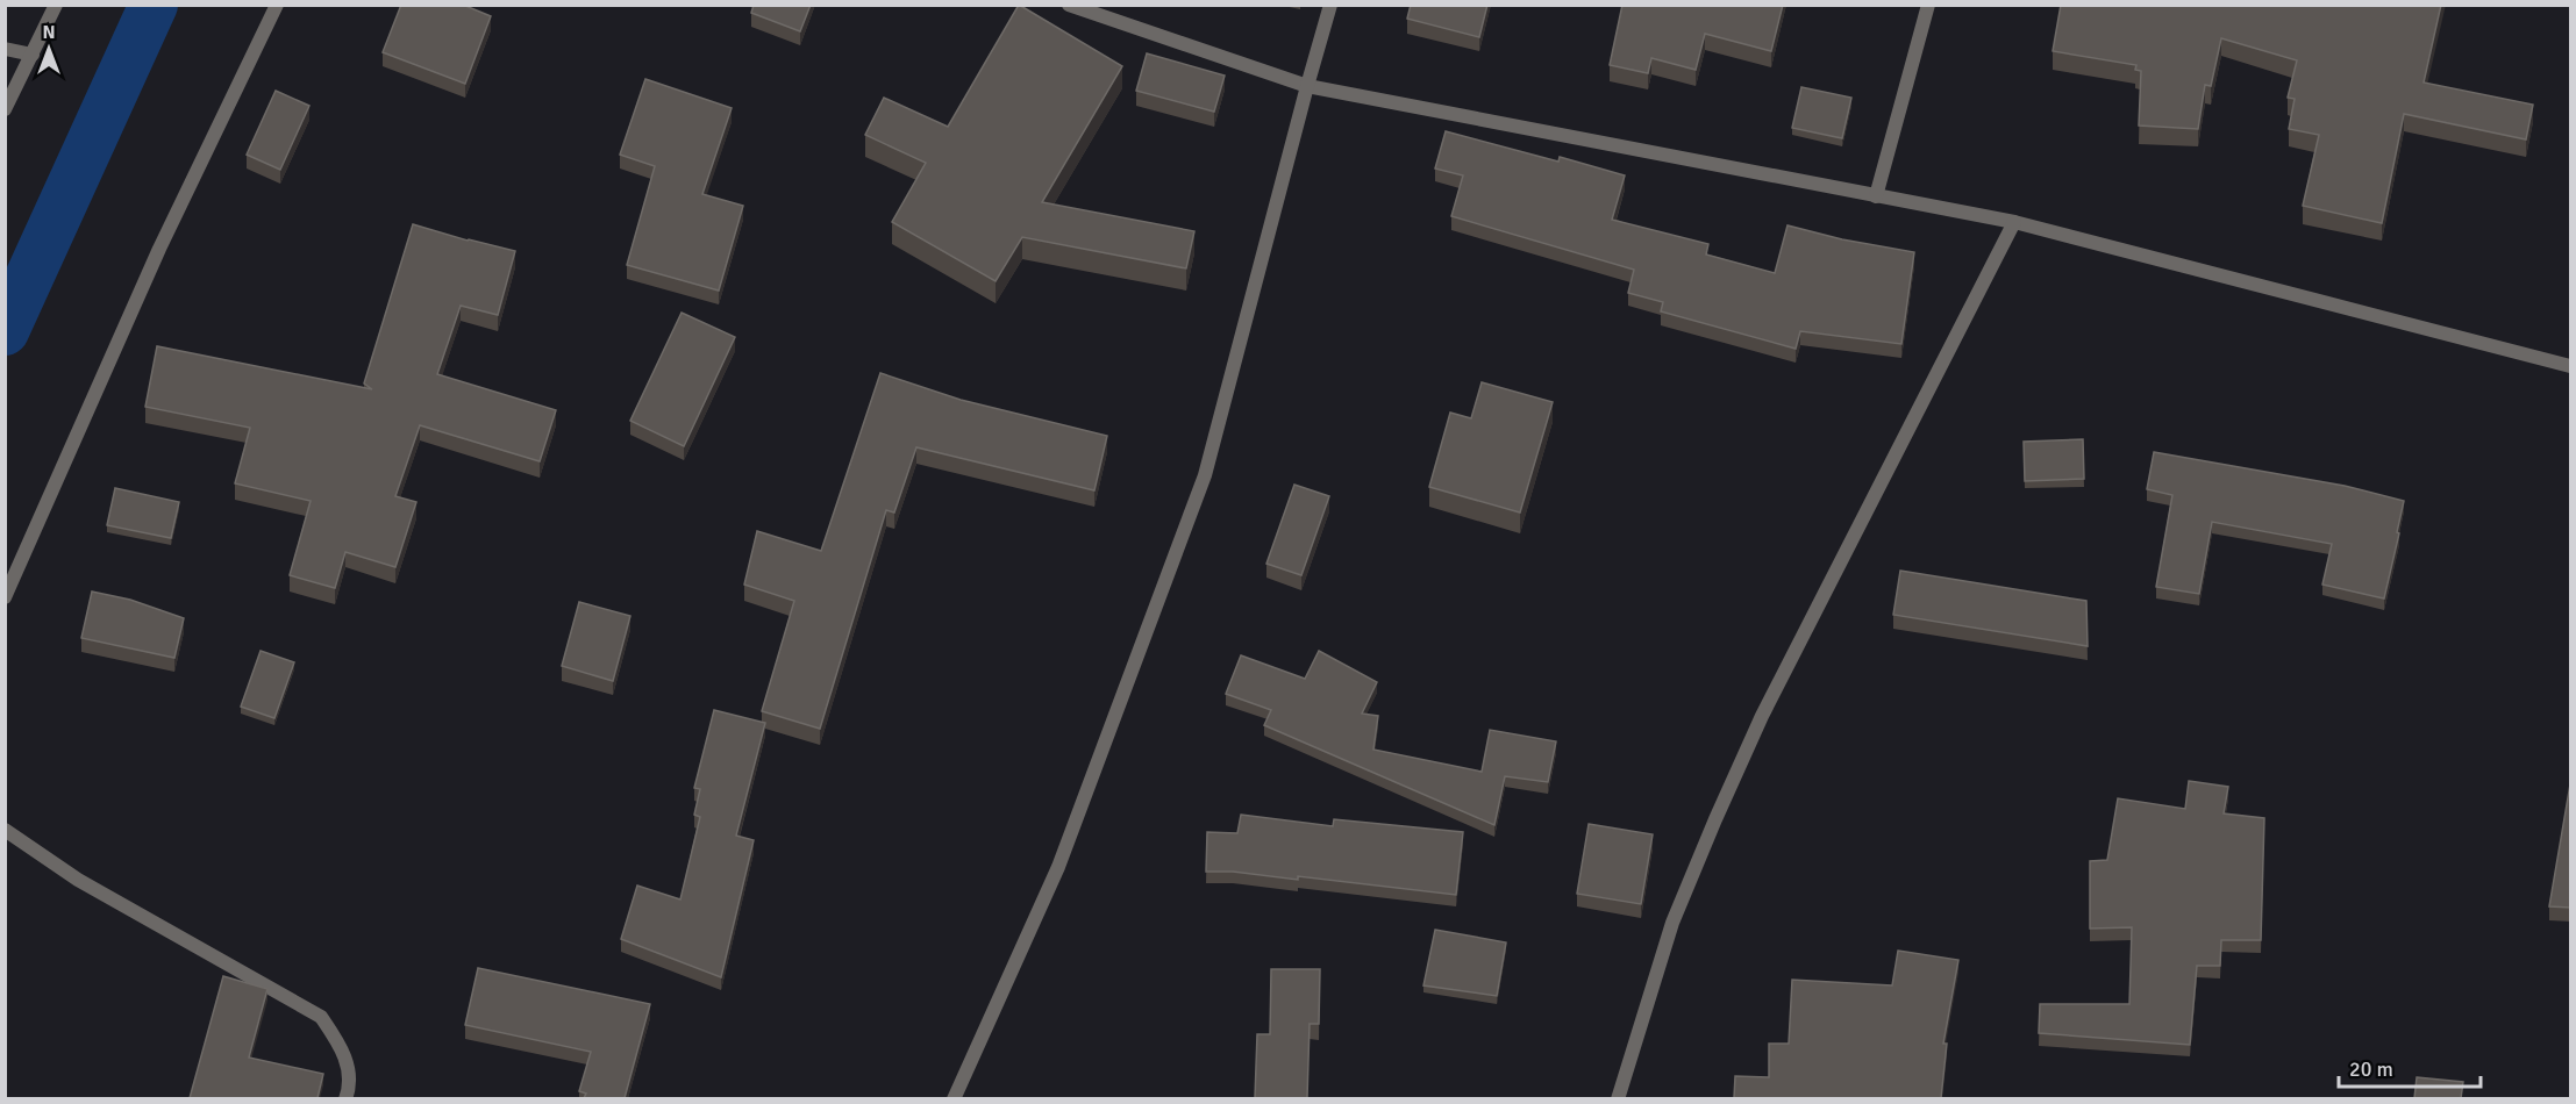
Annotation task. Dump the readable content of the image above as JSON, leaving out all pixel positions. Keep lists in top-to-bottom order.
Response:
{
  "scale_bar": "20 m",
  "north": "top"
}
